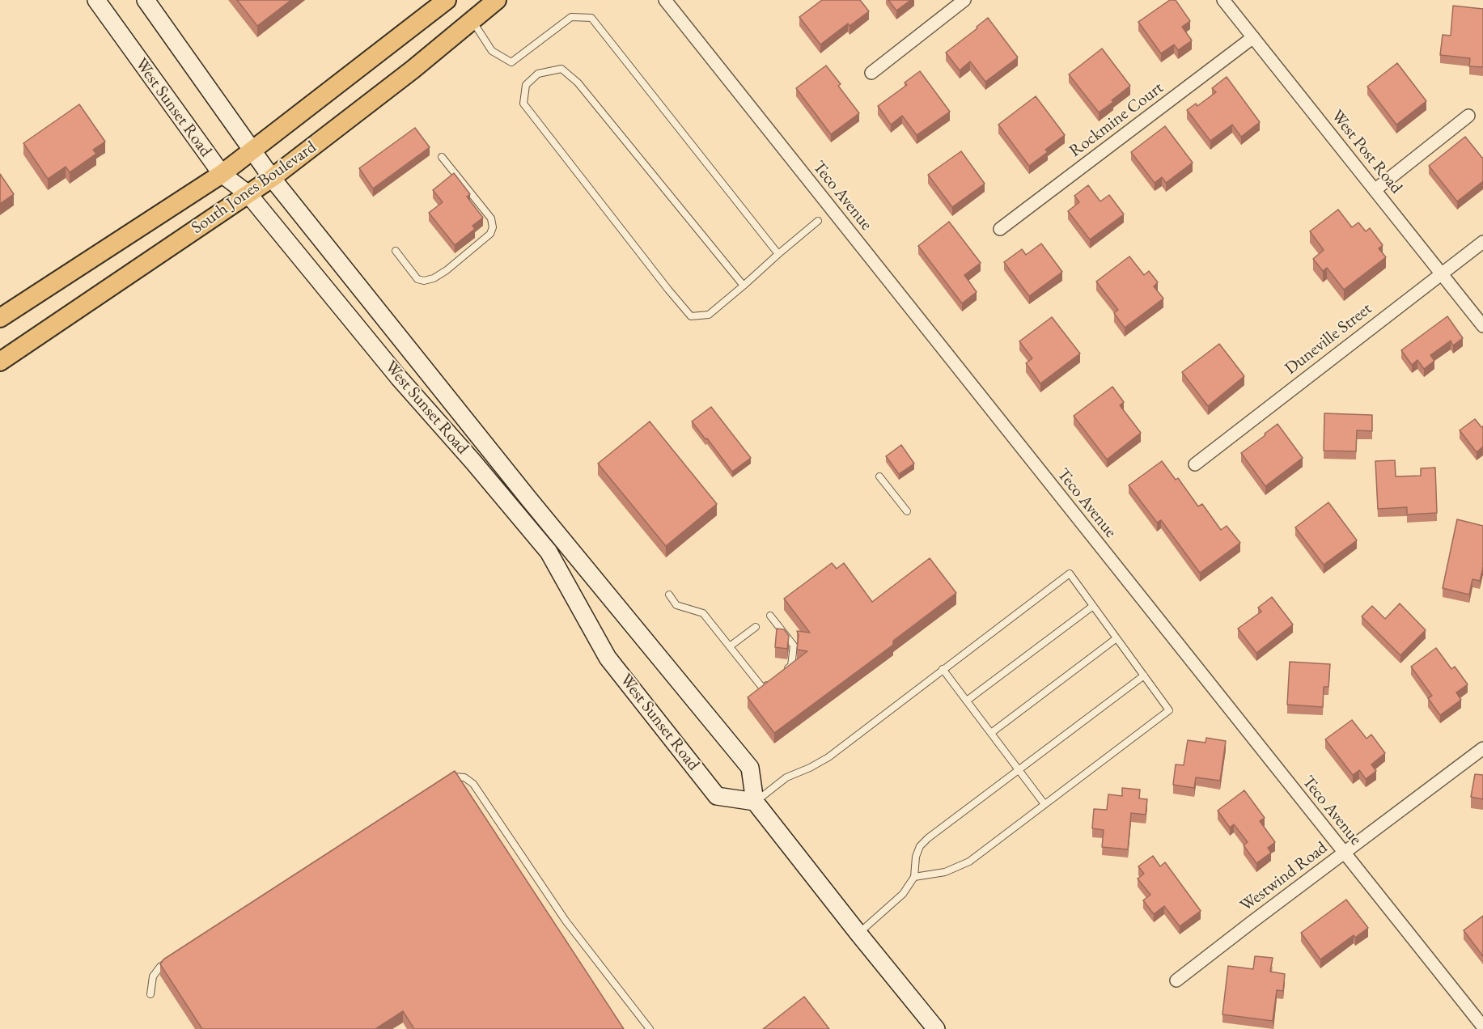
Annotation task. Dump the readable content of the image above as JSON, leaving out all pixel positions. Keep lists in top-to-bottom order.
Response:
{
  "streets": {
    "main road": ["West Sunset Road", "South Jones Boulevard"],
    "street": [
      "Rockmine Court",
      "West Post Road",
      "Teco Avenue",
      "Duneville Street",
      "Westwind Road"
    ]
  },
  "crossings": [
    ["West Sunset Road", "South Jones Boulevard"],
    ["Rockmine Court", "West Post Road"],
    ["West Post Road", "Duneville Street"],
    ["Teco Avenue", "Westwind Road"]
  ]
}
